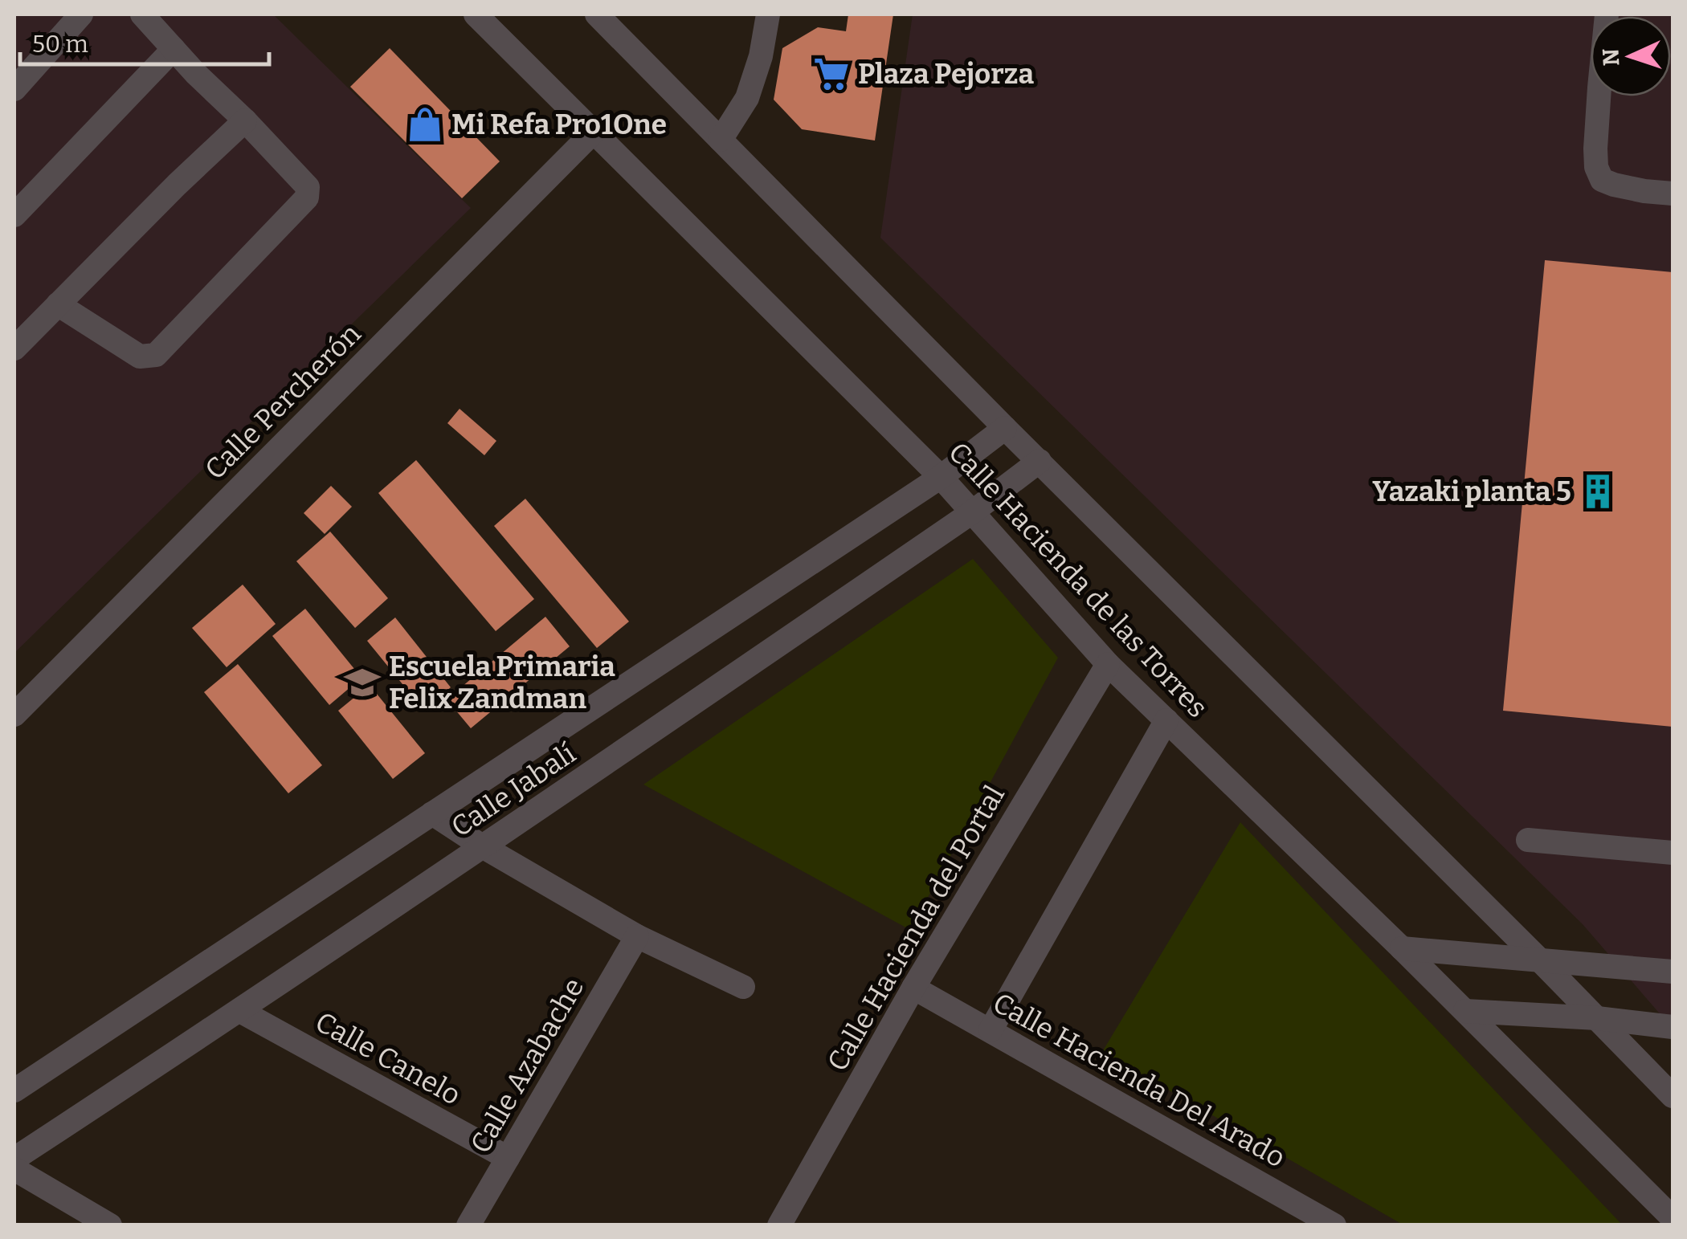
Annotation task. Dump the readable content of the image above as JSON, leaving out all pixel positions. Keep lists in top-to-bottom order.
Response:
{
  "streets": {
    "street": [
      "Calle Percherón",
      "Calle Hacienda de las Torres",
      "Calle Jabalí",
      "Calle Hacienda del Portal",
      "Calle Canelo",
      "Calle Azabache",
      "Calle Hacienda Del Arado"
    ]
  },
  "crossings": [
    ["Calle Percherón", "Calle Hacienda de las Torres"],
    ["Calle Hacienda de las Torres", "Calle Jabalí"],
    ["Calle Hacienda de las Torres", "Calle Hacienda del Portal"],
    ["Calle Jabalí", "Calle Canelo"],
    ["Calle Hacienda del Portal", "Calle Hacienda Del Arado"],
    ["Calle Canelo", "Calle Azabache"]
  ],
  "places": {
    "supermarket": ["Plaza Pejorza"],
    "shop": ["Mi Refa Pro1One"],
    "building": ["Yazaki planta 5"],
    "school or university": ["Escuela Primaria Felix Zandman"]
  },
  "scale_bar": "50 m",
  "north": "left"
}
